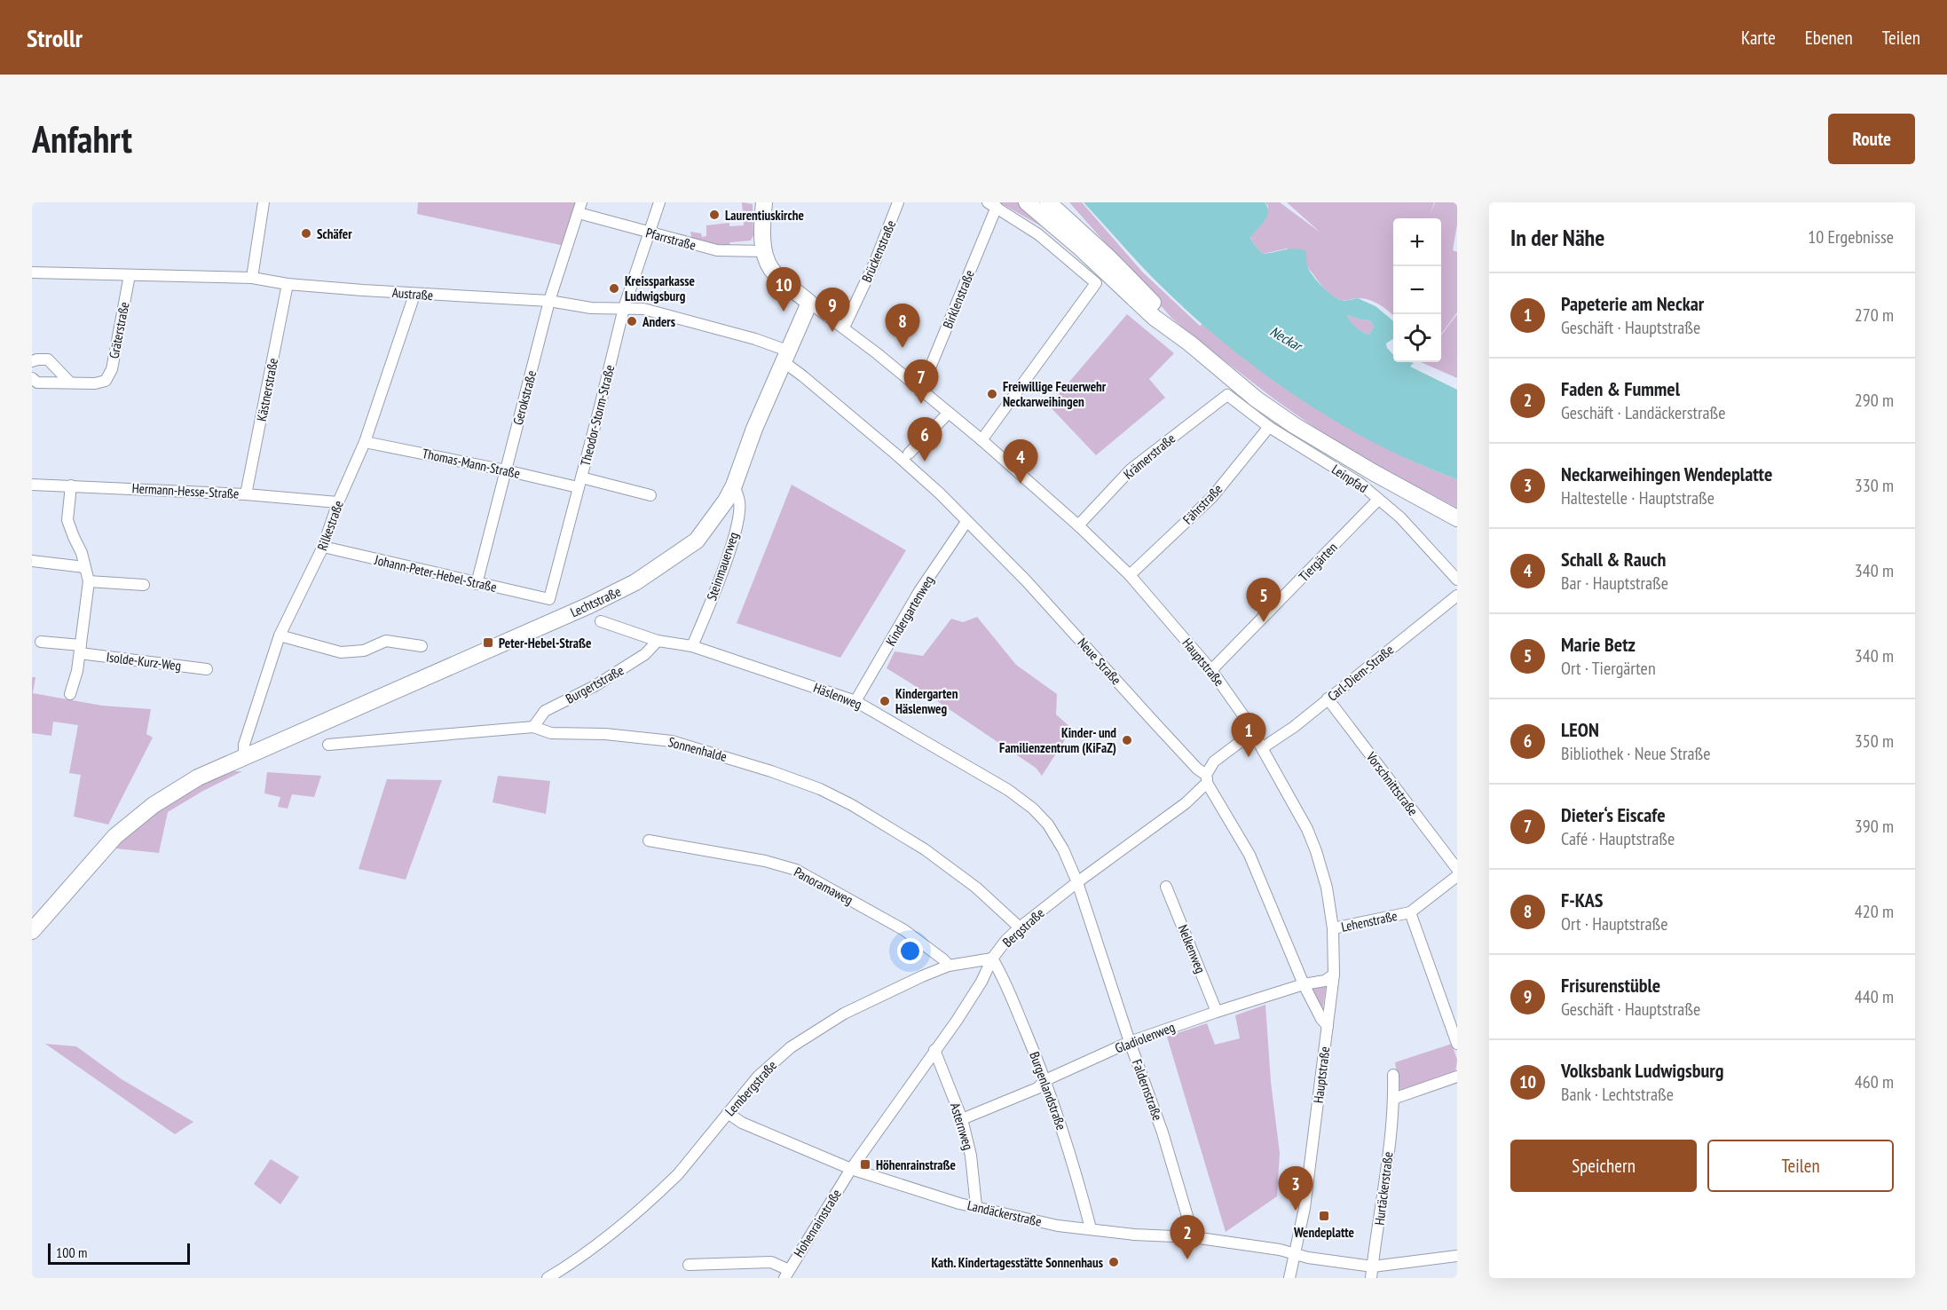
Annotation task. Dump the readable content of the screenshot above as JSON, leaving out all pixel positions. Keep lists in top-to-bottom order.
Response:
{
  "streets": {
    "street": [
      "Pfarrstraße",
      "Brückenstraße",
      "Austraße",
      "Birklenstraße",
      "Gräterstraße",
      "Kästnerstraße",
      "Gerokstraße",
      "Theodor-Storm-Straße",
      "Krämerstraße",
      "Thomas-Mann-Straße",
      "Leinpfad",
      "Hermann-Hesse-Straße",
      "Fährstraße",
      "Rilkestraße",
      "Tiergärten",
      "Steinmauerweg",
      "Johann-Peter-Hebel-Straße",
      "Lechtstraße",
      "Kindergartenweg",
      "Isolde-Kurz-Weg",
      "Neue Straße",
      "Hauptstraße",
      "Carl-Diem-Straße",
      "Burgertstraße",
      "Häslenweg",
      "Sonnenhalde",
      "Vorschnittstraße",
      "Panoramaweg",
      "Lehenstraße",
      "Bergstraße",
      "Nelkenweg",
      "Gladiolenweg",
      "Lembergstraße",
      "Faldernstraße",
      "Burgenlandstraße",
      "Asternweg",
      "Hurtäckerstraße",
      "Landäckerstraße",
      "Hohenrainstraße"
    ]
  },
  "crossings": [
    ["Pfarrstraße", "Gerokstraße"],
    ["Pfarrstraße", "Theodor-Storm-Straße"],
    ["Pfarrstraße", "Hauptstraße"],
    ["Brückenstraße", "Hauptstraße"],
    ["Austraße", "Gräterstraße"],
    ["Austraße", "Kästnerstraße"],
    ["Austraße", "Gerokstraße"],
    ["Austraße", "Theodor-Storm-Straße"],
    ["Austraße", "Rilkestraße"],
    ["Austraße", "Lechtstraße"],
    ["Austraße", "Neue Straße"],
    ["Birklenstraße", "Hauptstraße"],
    ["Kästnerstraße", "Hermann-Hesse-Straße"],
    ["Gerokstraße", "Thomas-Mann-Straße"],
    ["Gerokstraße", "Johann-Peter-Hebel-Straße"],
    ["Theodor-Storm-Straße", "Thomas-Mann-Straße"],
    ["Theodor-Storm-Straße", "Johann-Peter-Hebel-Straße"],
    ["Krämerstraße", "Leinpfad"],
    ["Krämerstraße", "Hauptstraße"],
    ["Thomas-Mann-Straße", "Rilkestraße"],
    ["Leinpfad", "Fährstraße"],
    ["Leinpfad", "Tiergärten"],
    ["Hermann-Hesse-Straße", "Rilkestraße"],
    ["Fährstraße", "Hauptstraße"],
    ["Rilkestraße", "Johann-Peter-Hebel-Straße"],
    ["Rilkestraße", "Lechtstraße"],
    ["Tiergärten", "Hauptstraße"],
    ["Steinmauerweg", "Lechtstraße"],
    ["Steinmauerweg", "Häslenweg"],
    ["Lechtstraße", "Neue Straße"],
    ["Lechtstraße", "Hauptstraße"],
    ["Kindergartenweg", "Neue Straße"],
    ["Kindergartenweg", "Häslenweg"],
    ["Neue Straße", "Hauptstraße"],
    ["Neue Straße", "Bergstraße"],
    ["Neue Straße", "Gladiolenweg"],
    ["Hauptstraße", "Carl-Diem-Straße"],
    ["Hauptstraße", "Lehenstraße"],
    ["Hauptstraße", "Bergstraße"],
    ["Hauptstraße", "Gladiolenweg"],
    ["Hauptstraße", "Landäckerstraße"],
    ["Carl-Diem-Straße", "Vorschnittstraße"],
    ["Burgertstraße", "Häslenweg"],
    ["Burgertstraße", "Sonnenhalde"],
    ["Häslenweg", "Bergstraße"],
    ["Häslenweg", "Faldernstraße"],
    ["Sonnenhalde", "Bergstraße"],
    ["Panoramaweg", "Lembergstraße"],
    ["Bergstraße", "Lembergstraße"],
    ["Bergstraße", "Faldernstraße"],
    ["Bergstraße", "Burgenlandstraße"],
    ["Bergstraße", "Asternweg"],
    ["Bergstraße", "Landäckerstraße"],
    ["Bergstraße", "Hohenrainstraße"],
    ["Nelkenweg", "Gladiolenweg"],
    ["Gladiolenweg", "Faldernstraße"],
    ["Gladiolenweg", "Burgenlandstraße"],
    ["Gladiolenweg", "Asternweg"],
    ["Lembergstraße", "Burgenlandstraße"],
    ["Lembergstraße", "Landäckerstraße"],
    ["Faldernstraße", "Landäckerstraße"],
    ["Burgenlandstraße", "Landäckerstraße"],
    ["Asternweg", "Landäckerstraße"],
    ["Hurtäckerstraße", "Landäckerstraße"],
    ["Landäckerstraße", "Hohenrainstraße"]
  ],
  "water": ["Neckar"],
  "places": {
    "other": [
      "Laurentiuskirche",
      "Schäfer",
      "Kreissparkasse Ludwigsburg",
      "Anders",
      "Freiwillige Feuerwehr Neckarweihingen",
      "Kindergarten Häslenweg",
      "Kinder- und Familienzentrum (KiFaZ)",
      "Kath. Kindertagesstätte Sonnenhaus"
    ],
    "transit": ["Peter-Hebel-Straße", "Höhenrainstraße", "Wendeplatte"]
  },
  "scale_bar": "100 m",
  "page": {
    "header": "Strollr",
    "nav": ["Karte", "Ebenen", "Teilen"],
    "buttons": [
      "Route",
      ["Speichern", "Teilen"]
    ],
    "title": "Anfahrt",
    "heading": ["In der Nähe", "10 Ergebnisse"],
    "map_buttons": ["+", "−"],
    "pins": [
      "10",
      "9",
      "8",
      "7",
      "6",
      "4",
      "5",
      "1",
      "3",
      "2"
    ],
    "list": [
      {
        "mark": "1",
        "name": "Papeterie am Neckar",
        "note": "Geschäft · Hauptstraße",
        "value": "270 m"
      },
      {
        "mark": "2",
        "name": "Faden & Fummel",
        "note": "Geschäft · Landäckerstraße",
        "value": "290 m"
      },
      {
        "mark": "3",
        "name": "Neckarweihingen Wendeplatte",
        "note": "Haltestelle · Hauptstraße",
        "value": "330 m"
      },
      {
        "mark": "4",
        "name": "Schall & Rauch",
        "note": "Bar · Hauptstraße",
        "value": "340 m"
      },
      {
        "mark": "5",
        "name": "Marie Betz",
        "note": "Ort · Tiergärten",
        "value": "340 m"
      },
      {
        "mark": "6",
        "name": "LEON",
        "note": "Bibliothek · Neue Straße",
        "value": "350 m"
      },
      {
        "mark": "7",
        "name": "Dieter‘s Eiscafe",
        "note": "Café · Hauptstraße",
        "value": "390 m"
      },
      {
        "mark": "8",
        "name": "F-KAS",
        "note": "Ort · Hauptstraße",
        "value": "420 m"
      },
      {
        "mark": "9",
        "name": "Frisurenstüble",
        "note": "Geschäft · Hauptstraße",
        "value": "440 m"
      },
      {
        "mark": "10",
        "name": "Volksbank Ludwigsburg",
        "note": "Bank · Lechtstraße",
        "value": "460 m"
      }
    ],
    "scale": "100 m"
  }
}
